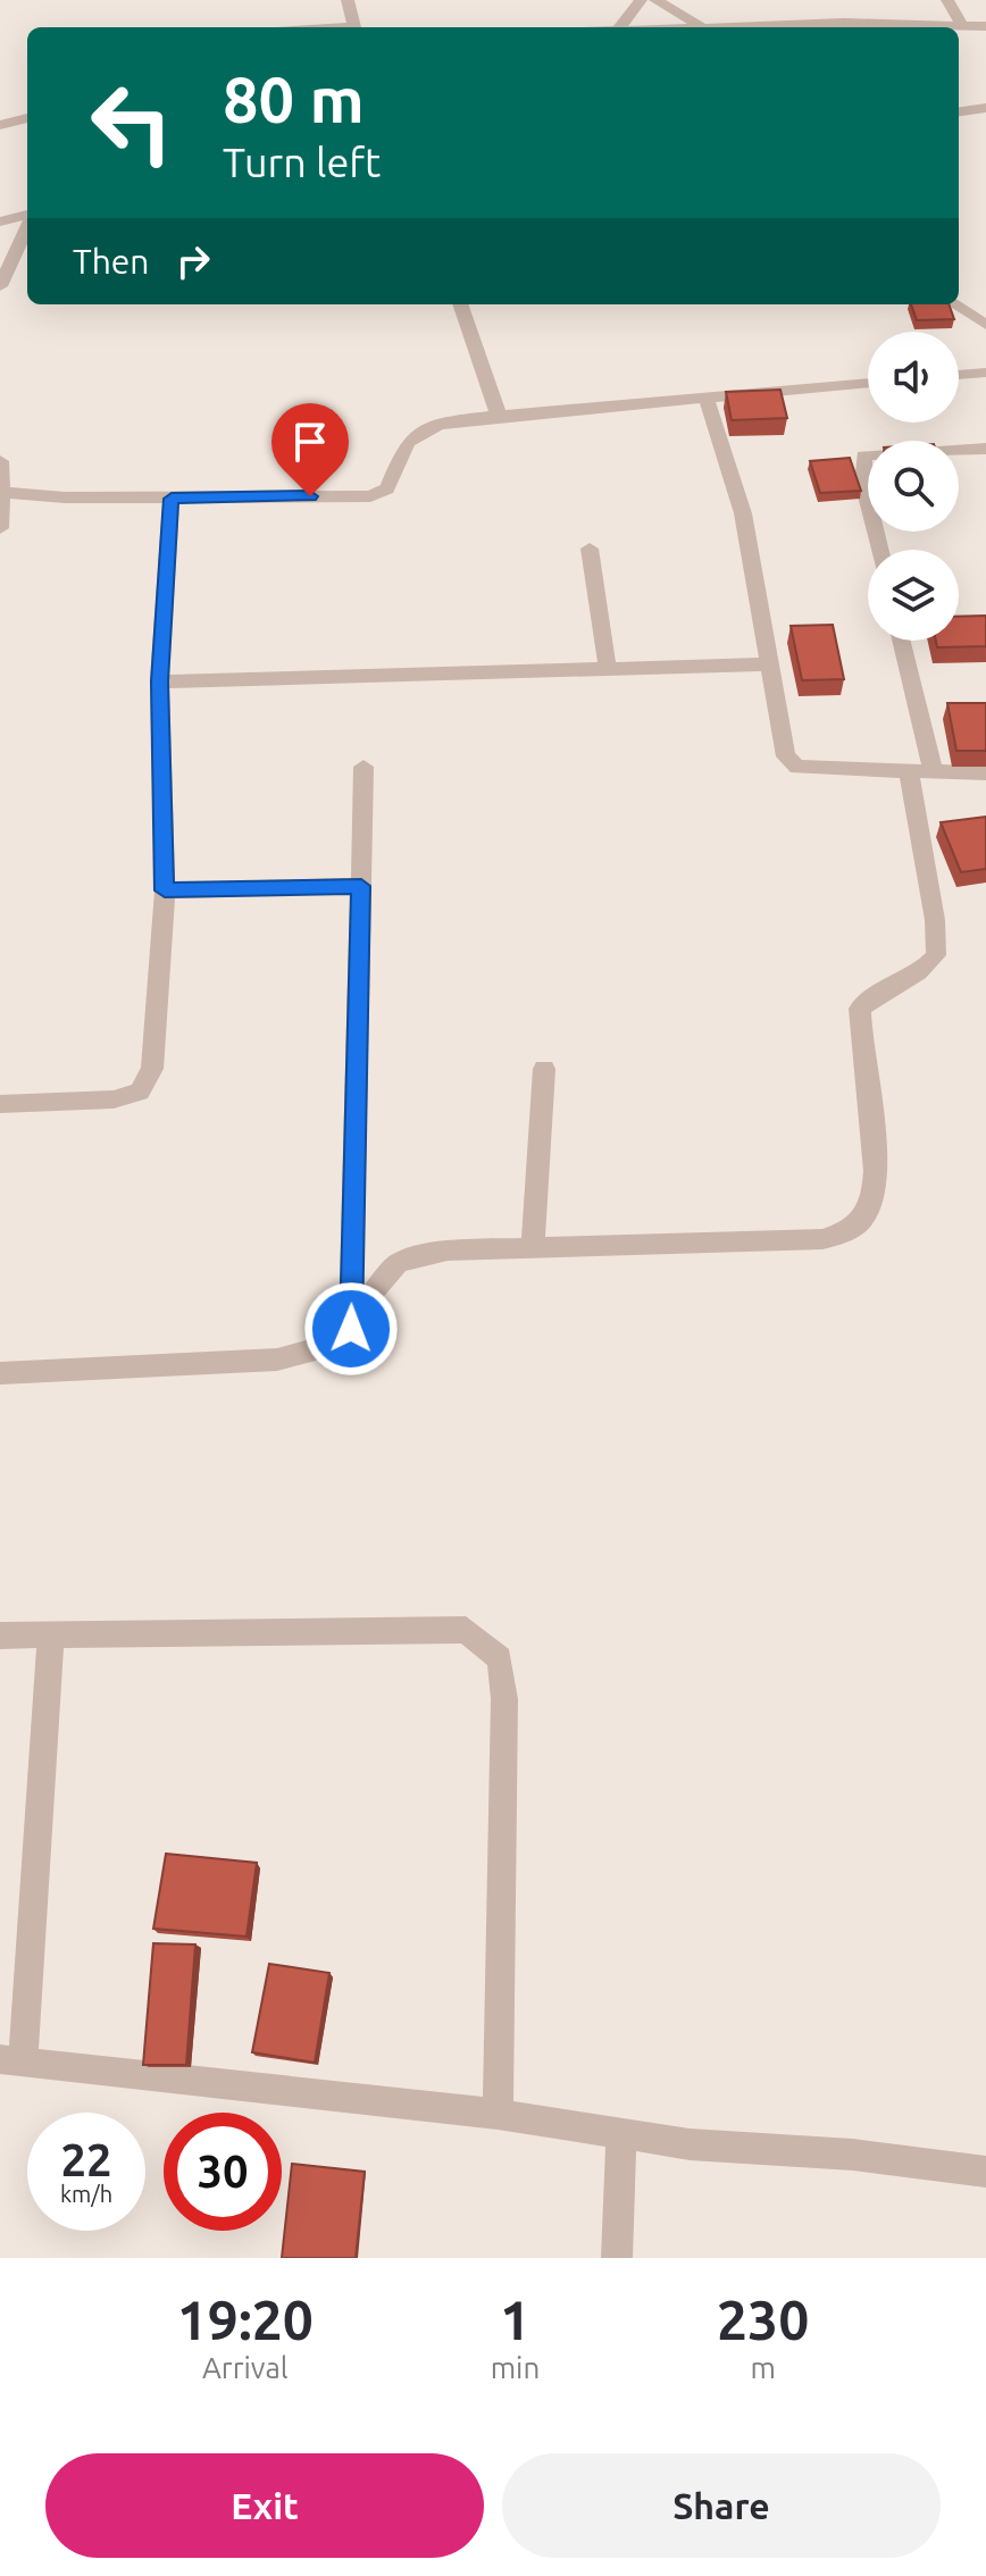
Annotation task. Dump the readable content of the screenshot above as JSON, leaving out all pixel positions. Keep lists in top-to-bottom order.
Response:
{
  "page": {
    "turn": ["80 m", "Turn left"],
    "then": "Then",
    "speed": "22 km/h",
    "limit": "30",
    "eta": [
      "19:20",
      "Arrival",
      "1",
      "min",
      "230",
      "m"
    ],
    "buttons": ["Exit", "Share"]
  }
}
